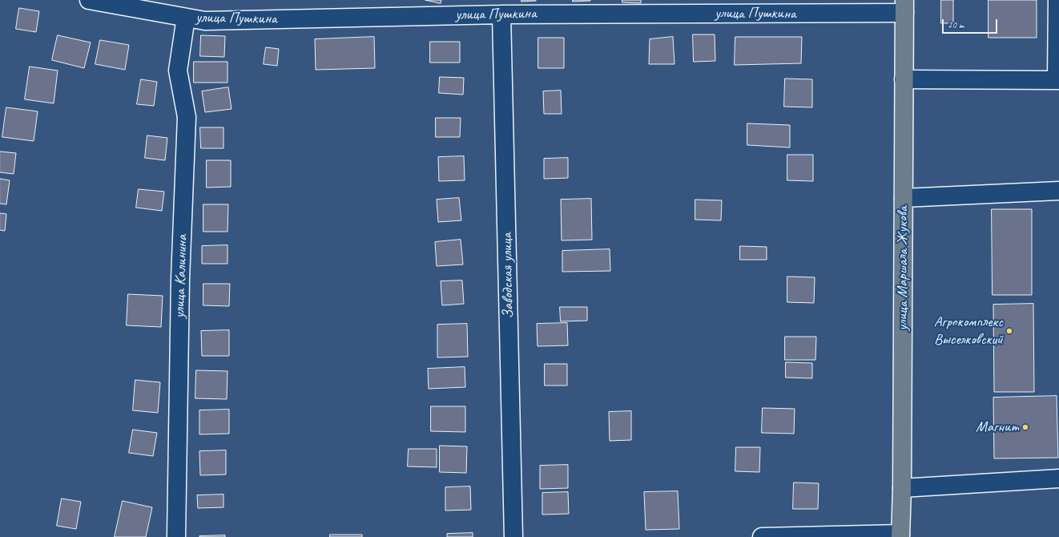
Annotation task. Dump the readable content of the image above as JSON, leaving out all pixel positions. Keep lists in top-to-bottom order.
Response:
{
  "streets": {
    "main road": ["улица Маршала Жукова"],
    "street": ["улица Пушкина", "Заводская улица", "улица Калинина"]
  },
  "crossings": [
    ["улица Пушкина", "улица Маршала Жукова"],
    ["улица Пушкина", "Заводская улица"],
    ["улица Пушкина", "улица Калинина"]
  ],
  "places": ["Агрокомплекс Выселковский", "Магнит"],
  "scale_bar": "20 m"
}
